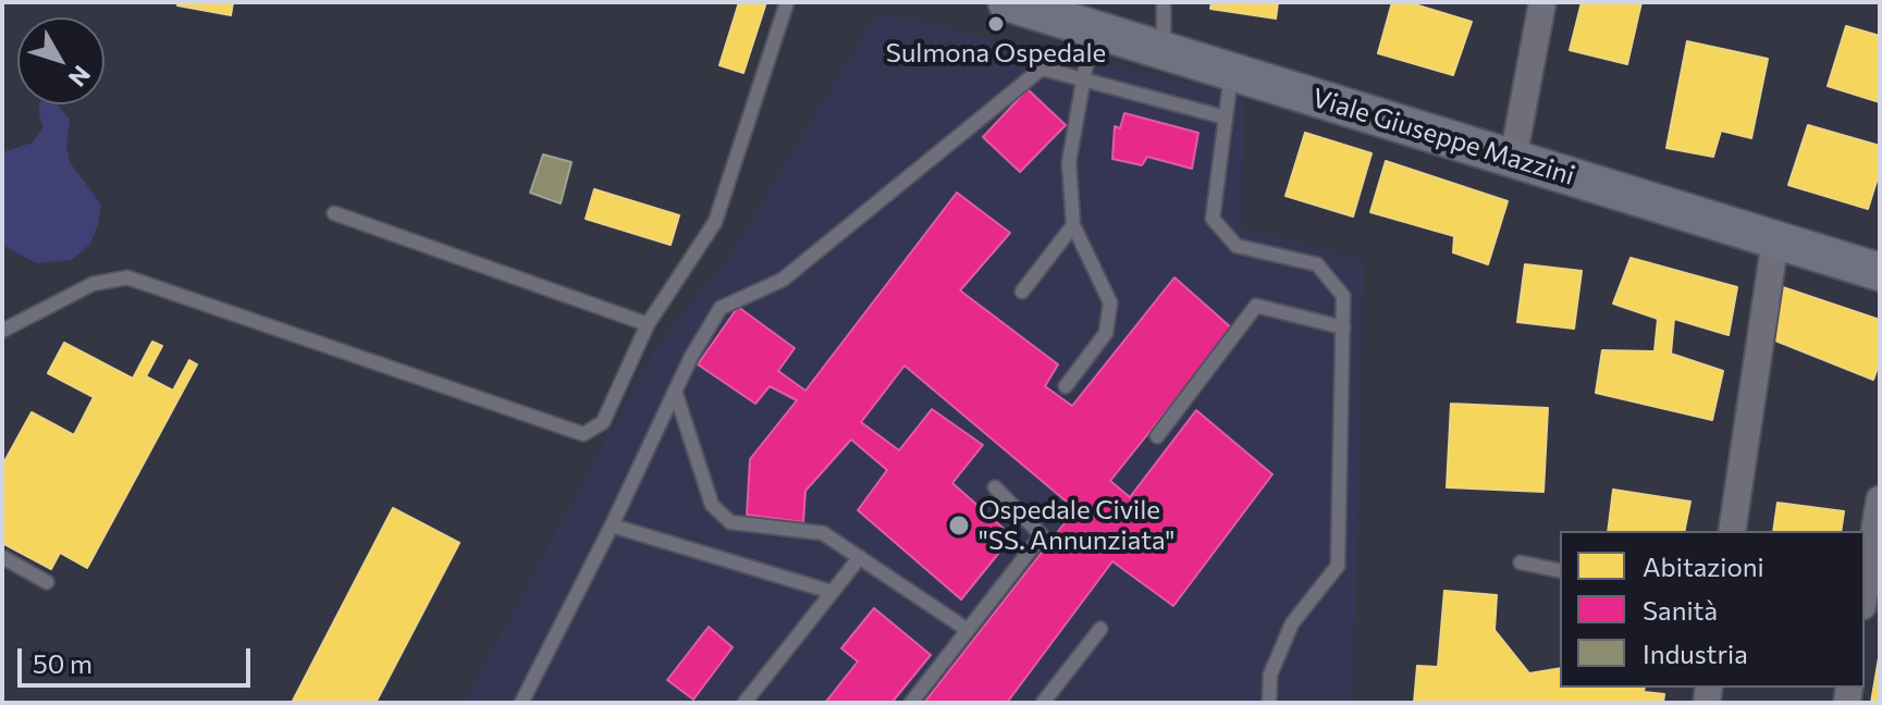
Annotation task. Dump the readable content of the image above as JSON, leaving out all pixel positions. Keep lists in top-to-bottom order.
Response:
{
  "streets": {
    "main road": ["Viale Giuseppe Mazzini"]
  },
  "places": ["Sulmona Ospedale", "Ospedale Civile \"SS. Annunziata\""],
  "legend": ["Abitazioni", "Sanità", "Industria"],
  "scale_bar": "50 m",
  "north": "bottom right"
}
